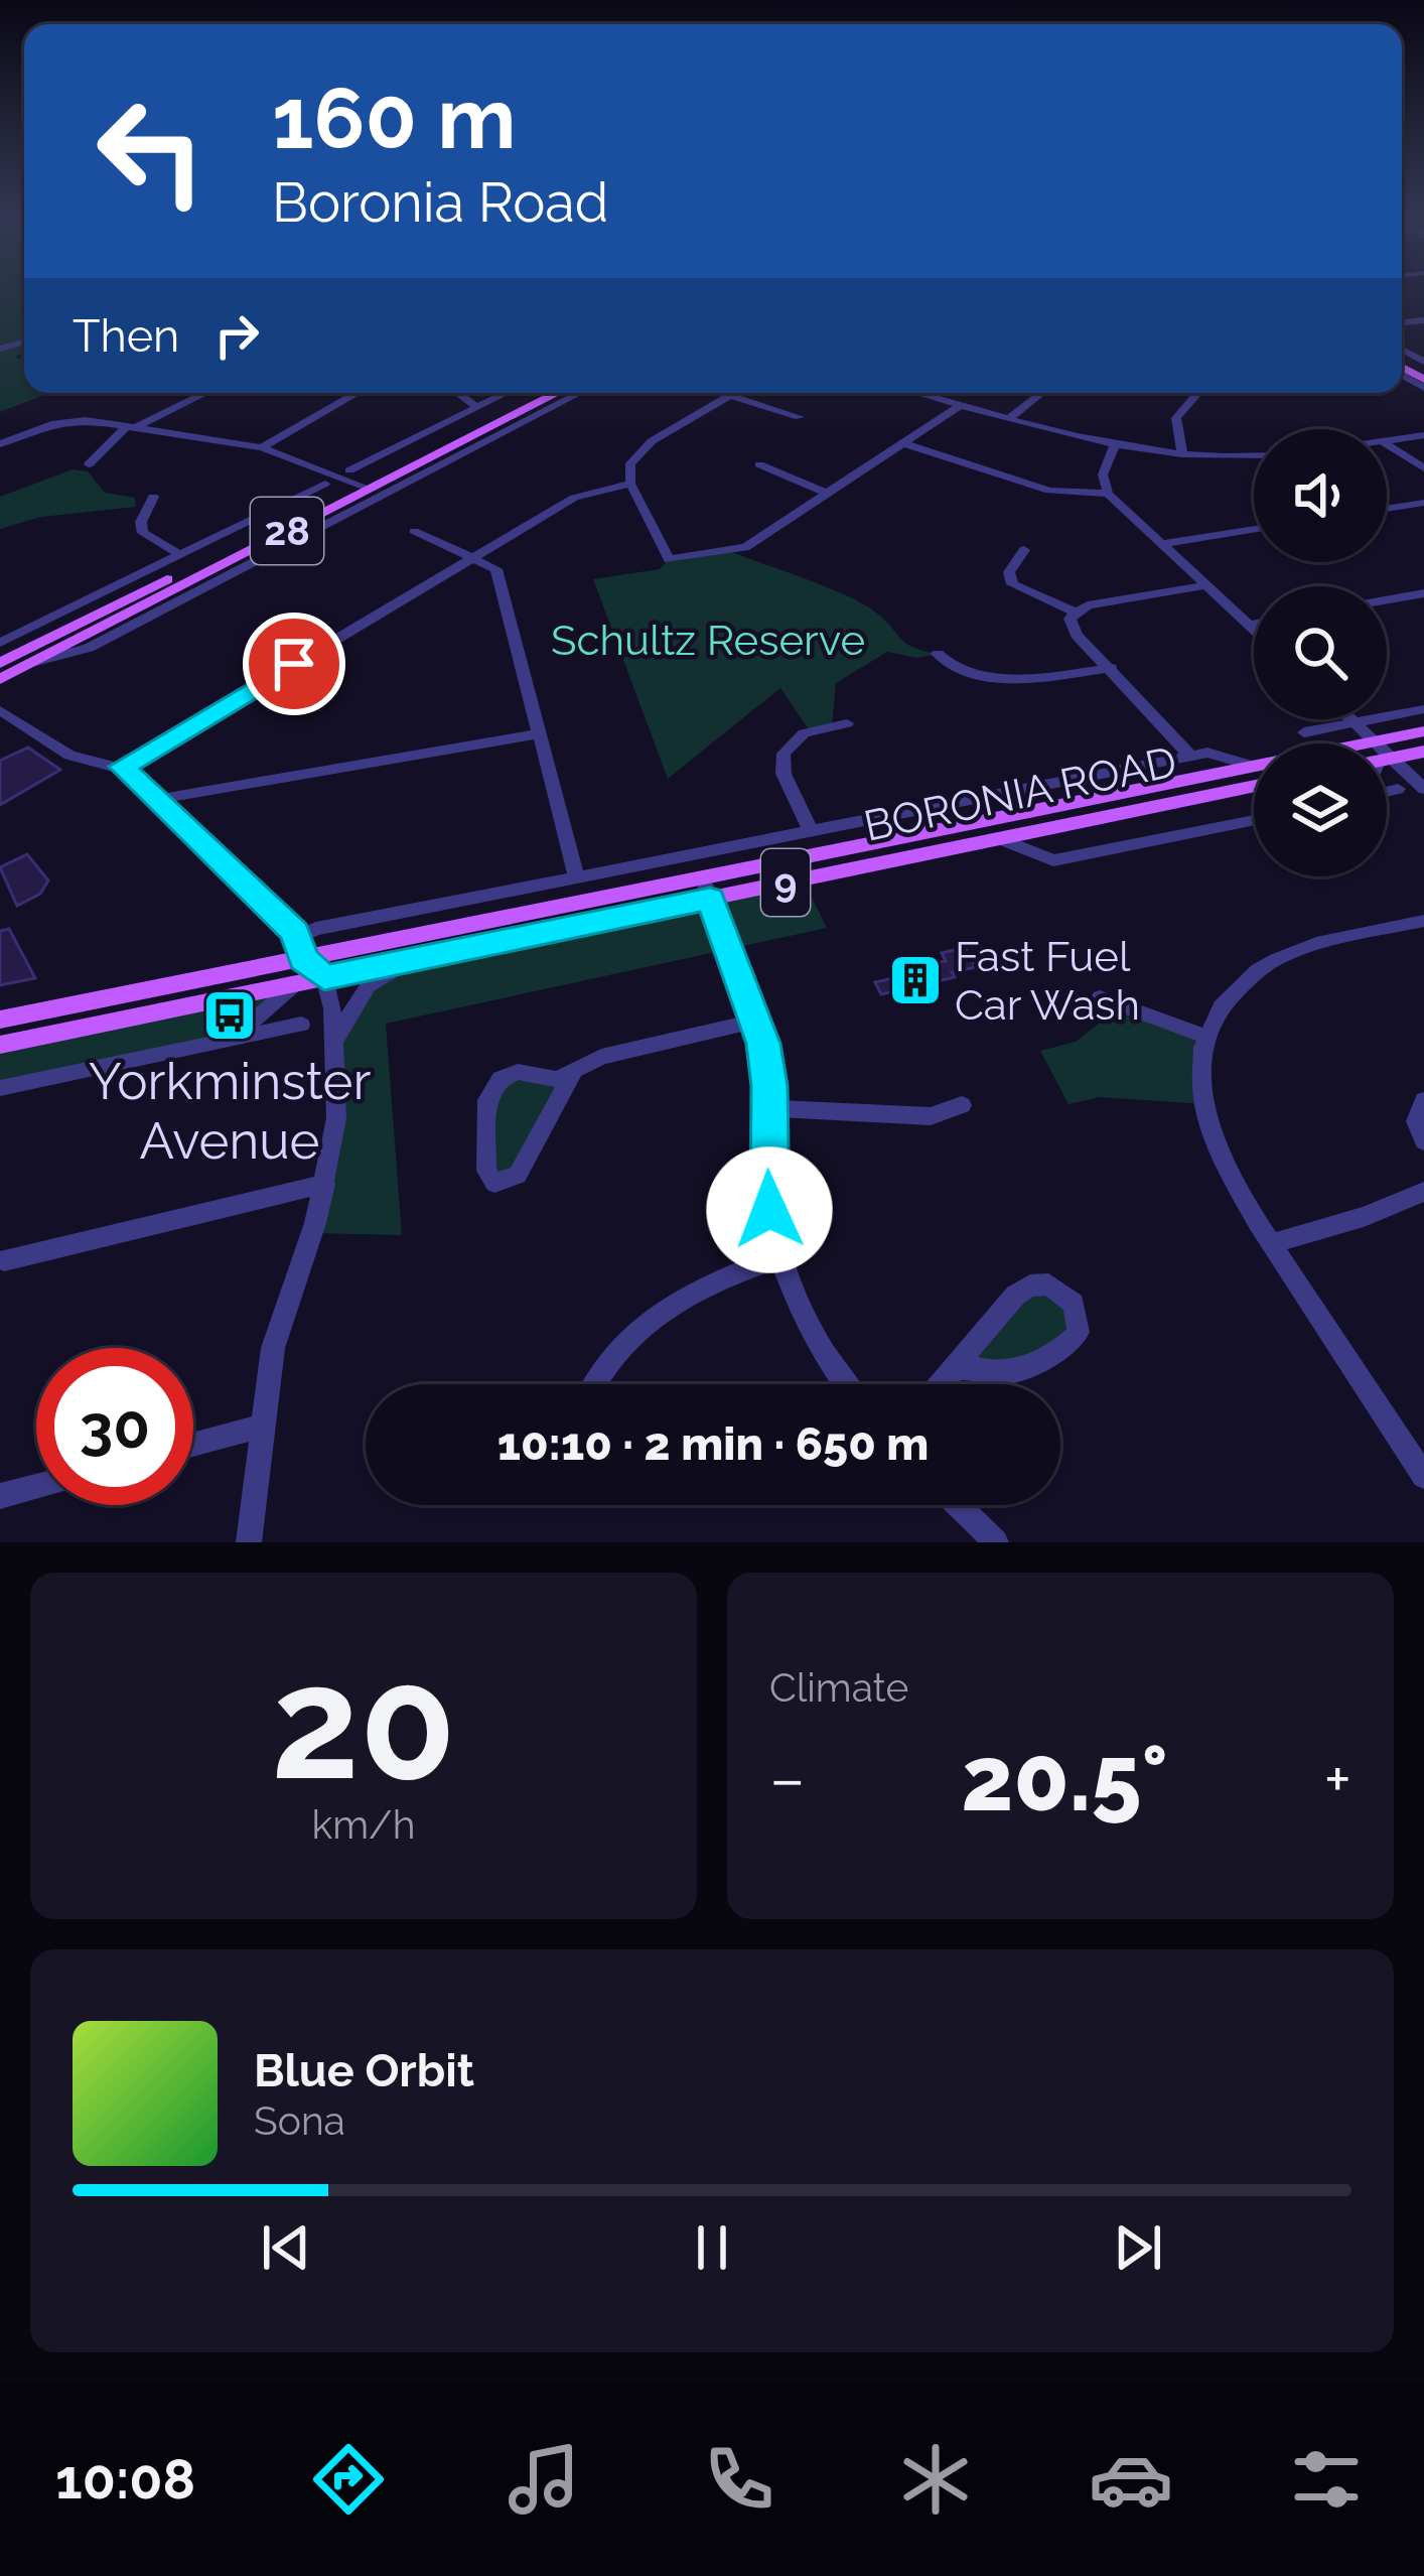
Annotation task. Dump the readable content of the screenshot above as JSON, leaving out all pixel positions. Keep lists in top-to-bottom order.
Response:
{
  "streets": {
    "main road": ["28", "BORONIA ROAD", "9"]
  },
  "parks": ["Schultz Reserve"],
  "places": {
    "building": ["Fast Fuel Car Wash"],
    "bus stop": ["Yorkminster Avenue"]
  },
  "page": {
    "turn": ["160 m", "Boronia Road"],
    "then": "Then",
    "limit": "30",
    "trip": "10:10 · 2 min · 650 m",
    "tile": [
      ["20", "km/h"],
      "Climate"
    ],
    "heat": ["−", "20.5°", "+"],
    "song": ["Blue Orbit", "Sona"],
    "tabs": "10:08"
  }
}
